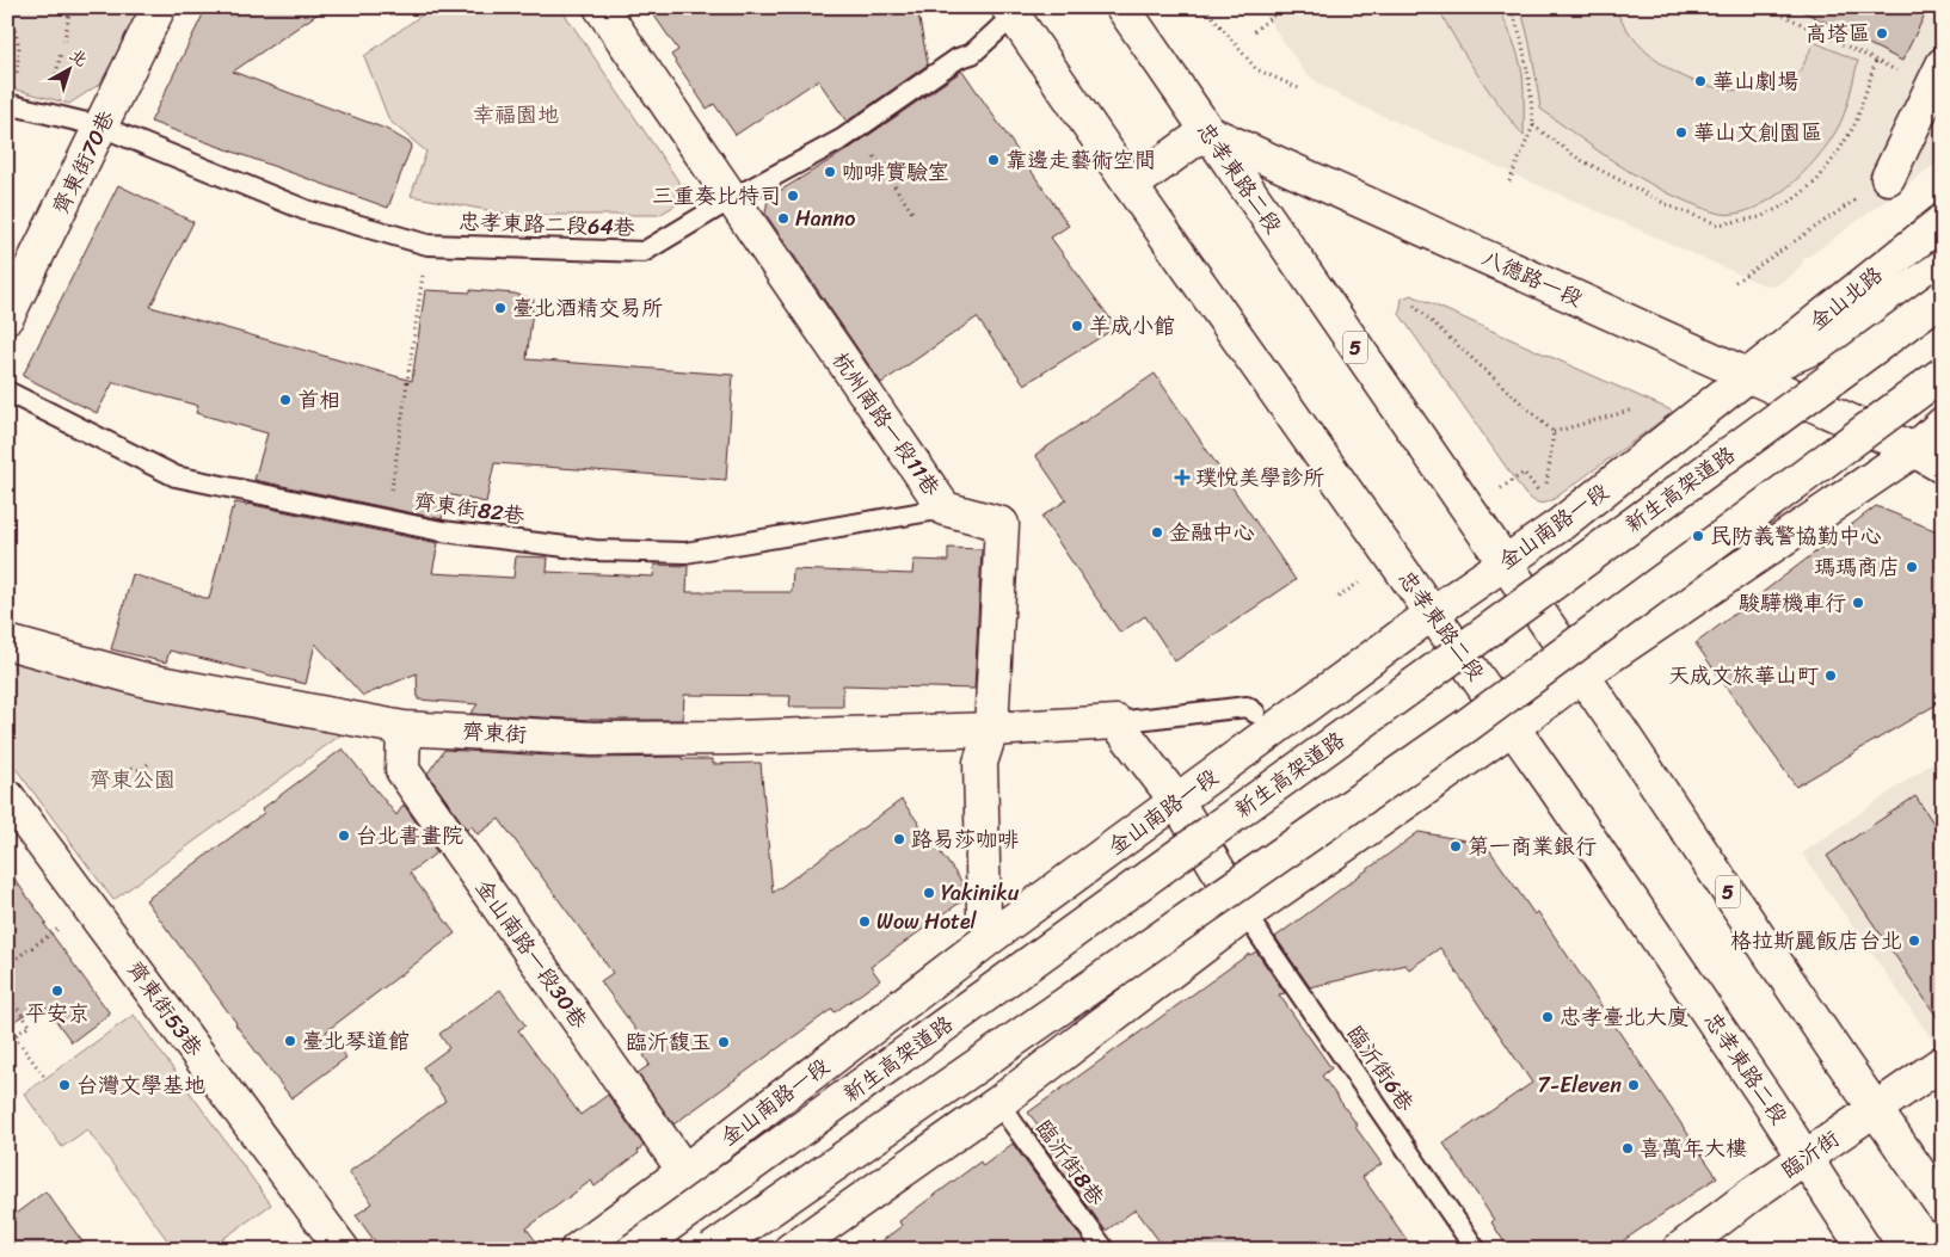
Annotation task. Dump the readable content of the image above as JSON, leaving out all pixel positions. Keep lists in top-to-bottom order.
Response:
{
  "streets": {
    "main road": [
      "齊東街70巷",
      "忠孝東路二段",
      "八德路一段",
      "金山北路",
      "5",
      "杭州南路一段11巷",
      "新生高架道路",
      "金山南路一段",
      "齊東街",
      "金山南路一段30巷",
      "齊東街53巷",
      "臨沂街"
    ],
    "lane": [
      "忠孝東路二段64巷",
      "齊東街82巷",
      "臨沂街6巷",
      "臨沂街8巷"
    ]
  },
  "crossings": [
    ["齊東街70巷", "忠孝東路二段64巷"],
    ["忠孝東路二段", "忠孝東路二段64巷"],
    ["忠孝東路二段", "八德路一段"],
    ["忠孝東路二段", "金山南路一段"],
    ["忠孝東路二段", "臨沂街"],
    ["忠孝東路二段64巷", "杭州南路一段11巷"],
    ["八德路一段", "金山北路"],
    ["八德路一段", "金山南路一段"],
    ["金山北路", "金山南路一段"],
    ["杭州南路一段11巷", "齊東街82巷"],
    ["杭州南路一段11巷", "金山南路一段"],
    ["杭州南路一段11巷", "齊東街"],
    ["金山南路一段", "金山南路一段30巷"],
    ["齊東街", "金山南路一段30巷"]
  ],
  "parks": ["幸福園地", "齊東公園"],
  "places": {
    "other": [
      "高塔區",
      "華山劇場",
      "華山文創園區",
      "靠邊走藝術空間",
      "咖啡實驗室",
      "三重奏比特司",
      "Hanno",
      "臺北酒精交易所",
      "羊成小館",
      "首相",
      "金融中心",
      "民防義警協勤中心",
      "瑪瑪商店",
      "駿驊機車行",
      "天成文旅華山町",
      "台北書畫院",
      "路易莎咖啡",
      "第一商業銀行",
      "Yakiniku",
      "Wow Hotel",
      "格拉斯麗飯店台北",
      "平安京",
      "忠孝臺北大廈",
      "臺北琴道館",
      "臨沂馥玉",
      "台灣文學基地",
      "7-Eleven",
      "喜萬年大樓"
    ],
    "health": ["璞悅美學診所"]
  },
  "north": "top right"
}
